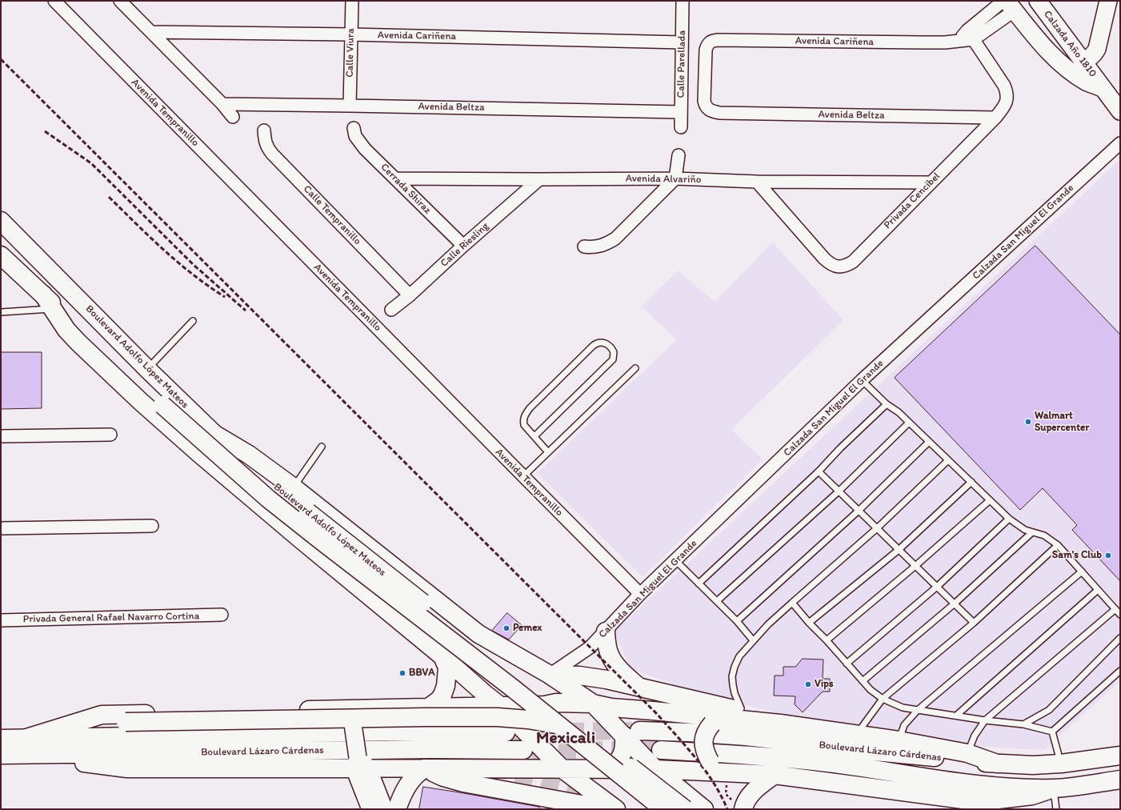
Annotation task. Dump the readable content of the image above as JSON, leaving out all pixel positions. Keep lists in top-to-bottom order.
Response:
{
  "streets": {
    "highway": ["Boulevard Adolfo López Mateos", "Boulevard Lázaro Cárdenas"],
    "street": [
      "Avenida Cariñena",
      "Calzada Año 1810",
      "Calle Viura",
      "Calle Parellada",
      "Avenida Beltza",
      "Avenida Tempranillo",
      "Avenida Alvariño",
      "Cerrada Shiraz",
      "Privada Cencibel",
      "Calle Tempranillo",
      "Calzada San Miguel El Grande",
      "Calle Riesling",
      "Privada General Rafael Navarro Cortina"
    ]
  },
  "crossings": [
    ["Avenida Cariñena", "Calzada Año 1810"],
    ["Avenida Cariñena", "Calle Viura"],
    ["Avenida Cariñena", "Calle Parellada"],
    ["Avenida Cariñena", "Avenida Beltza"],
    ["Avenida Cariñena", "Privada Cencibel"],
    ["Calle Viura", "Avenida Beltza"],
    ["Calle Parellada", "Avenida Beltza"],
    ["Avenida Beltza", "Privada Cencibel"],
    ["Avenida Tempranillo", "Calzada San Miguel El Grande"],
    ["Avenida Alvariño", "Cerrada Shiraz"],
    ["Avenida Alvariño", "Privada Cencibel"],
    ["Avenida Alvariño", "Calle Riesling"],
    ["Cerrada Shiraz", "Calle Riesling"],
    ["Calle Tempranillo", "Calle Riesling"]
  ],
  "districts": ["Mexicali"],
  "places": [
    "Walmart Supercenter",
    "Sam's Club",
    "Pemex",
    "BBVA",
    "Vips"
  ]
}
